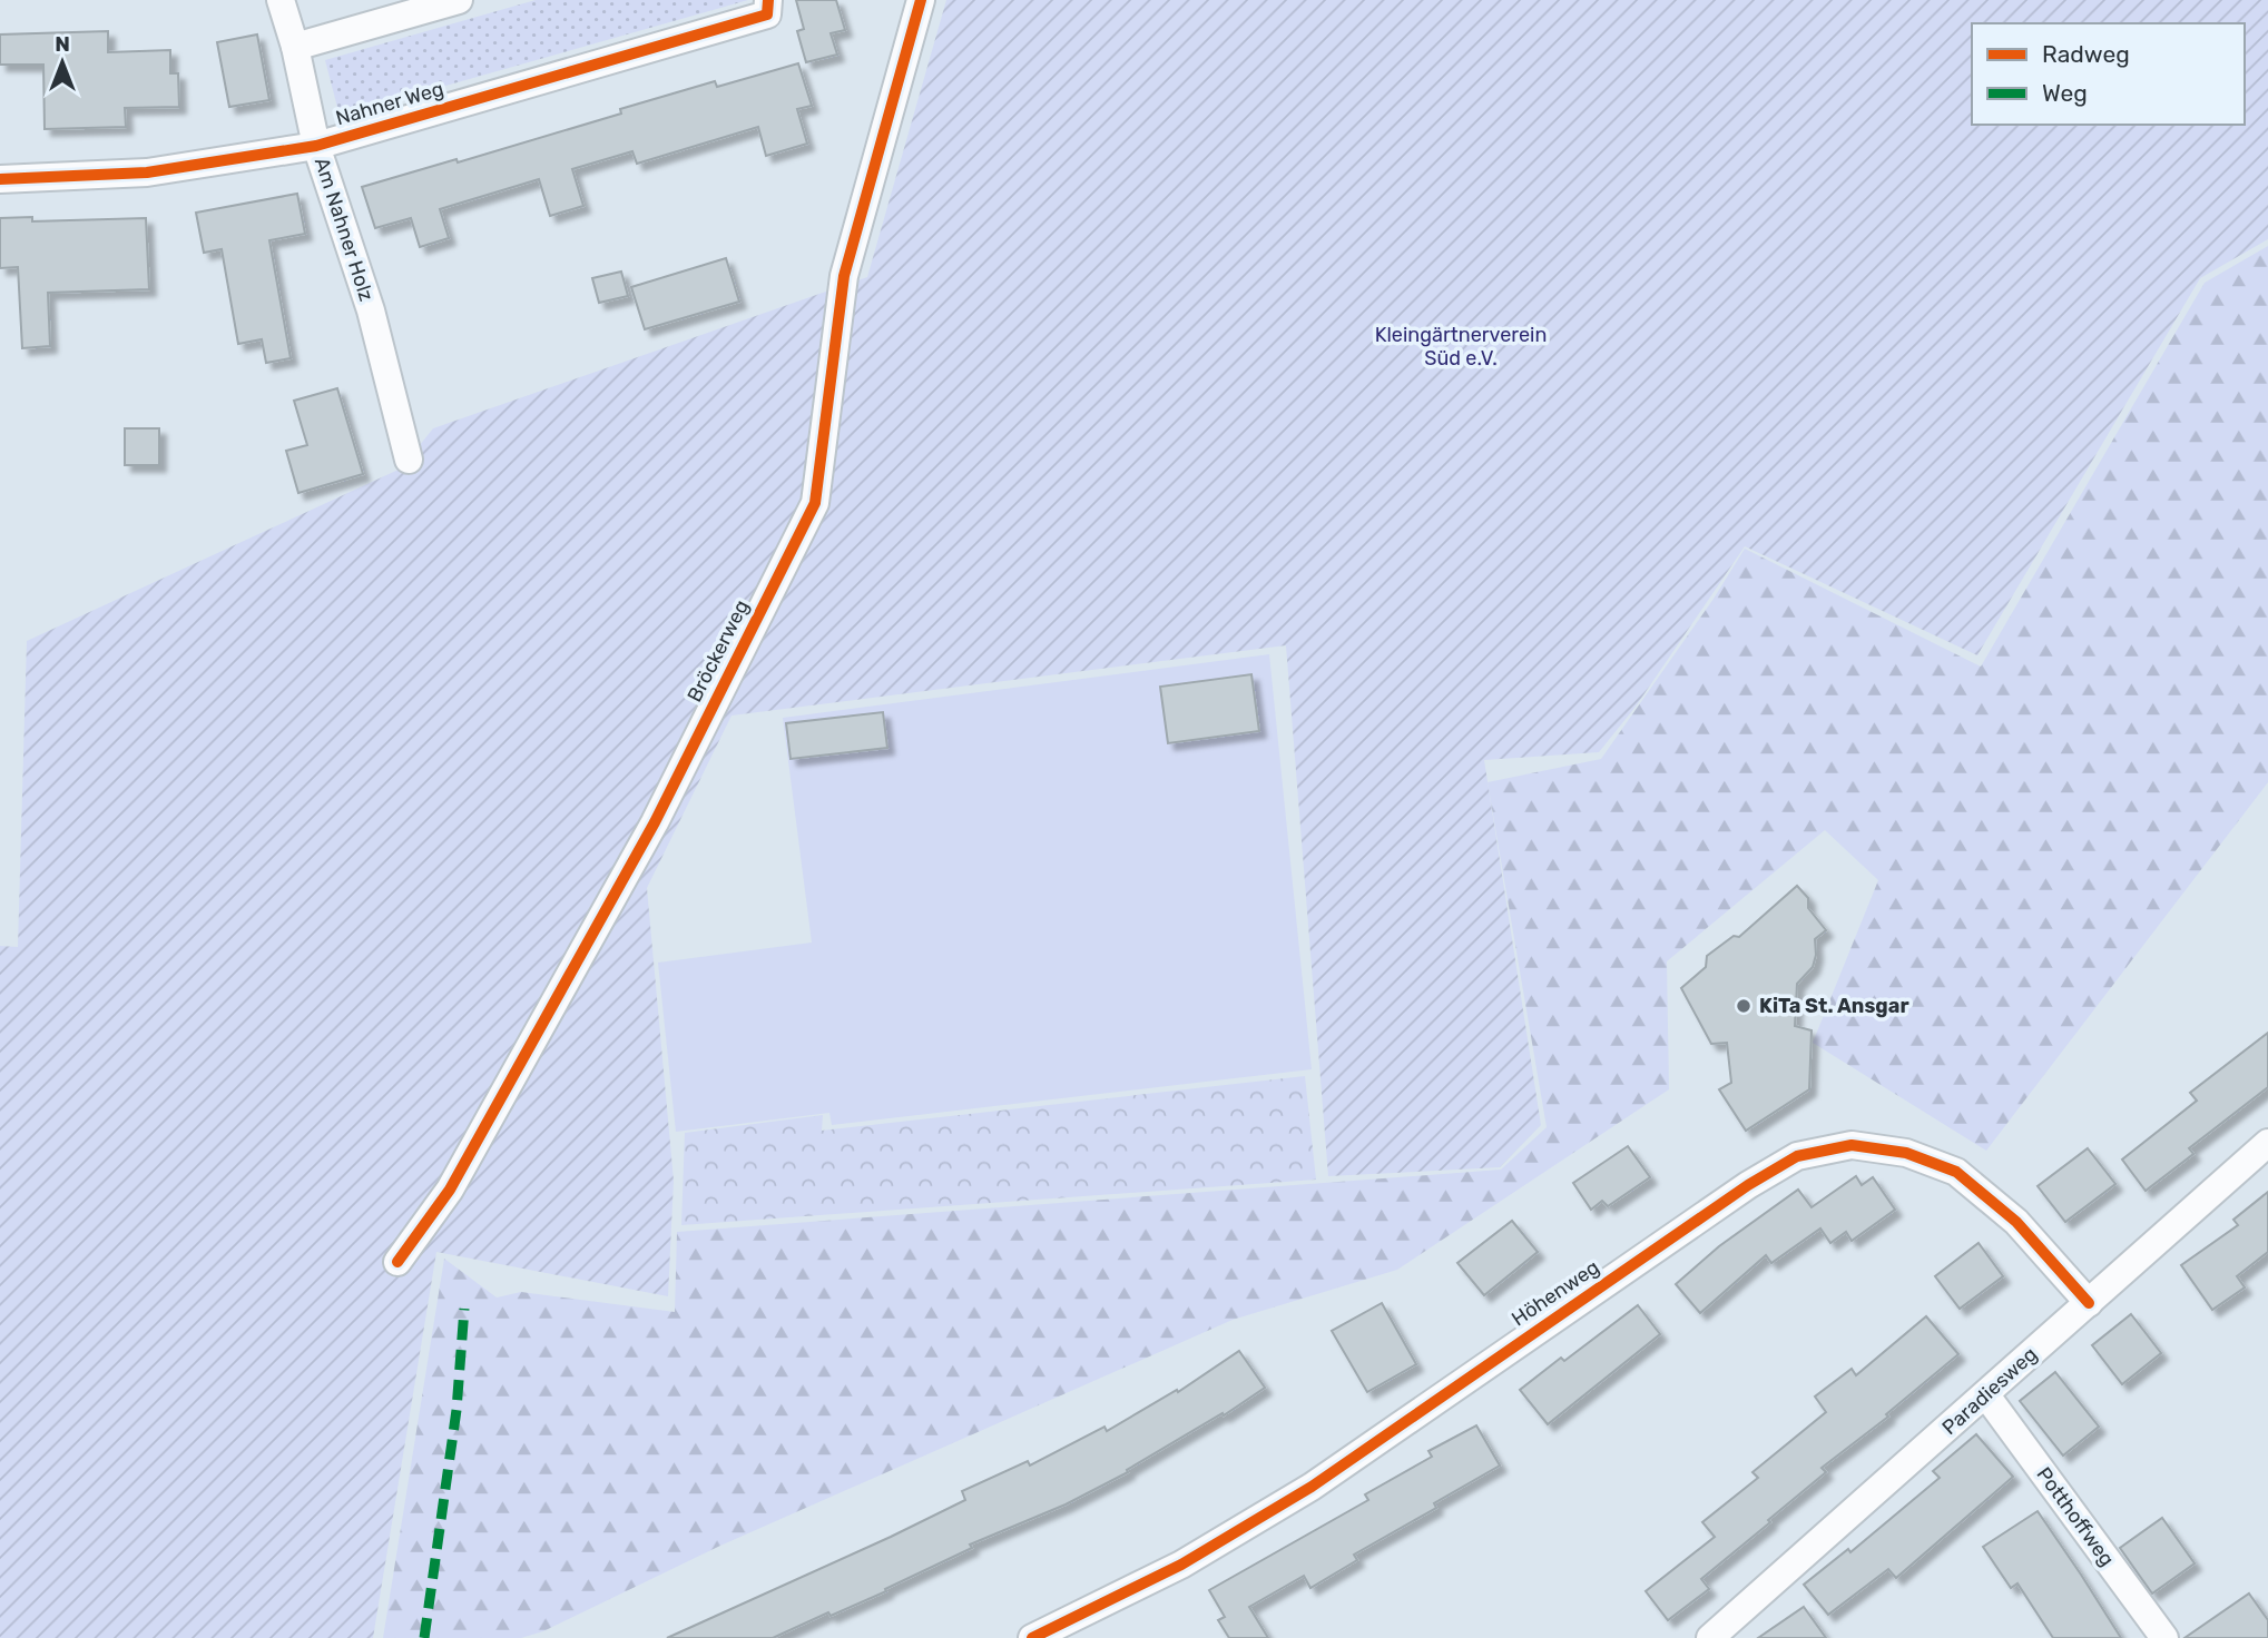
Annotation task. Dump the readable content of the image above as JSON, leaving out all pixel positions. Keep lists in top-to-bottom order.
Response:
{
  "streets": {
    "street": [
      "Nahner Weg",
      "Am Nahner Holz",
      "Bröckerweg",
      "Höhenweg",
      "Paradiesweg",
      "Potthoffweg"
    ]
  },
  "crossings": [
    ["Nahner Weg", "Am Nahner Holz"],
    ["Höhenweg", "Paradiesweg"],
    ["Paradiesweg", "Potthoffweg"]
  ],
  "parks": ["Kleingärtnerverein Süd e.V."],
  "places": ["KiTa St. Ansgar"],
  "legend": ["Radweg", "Weg"],
  "north": "top"
}
